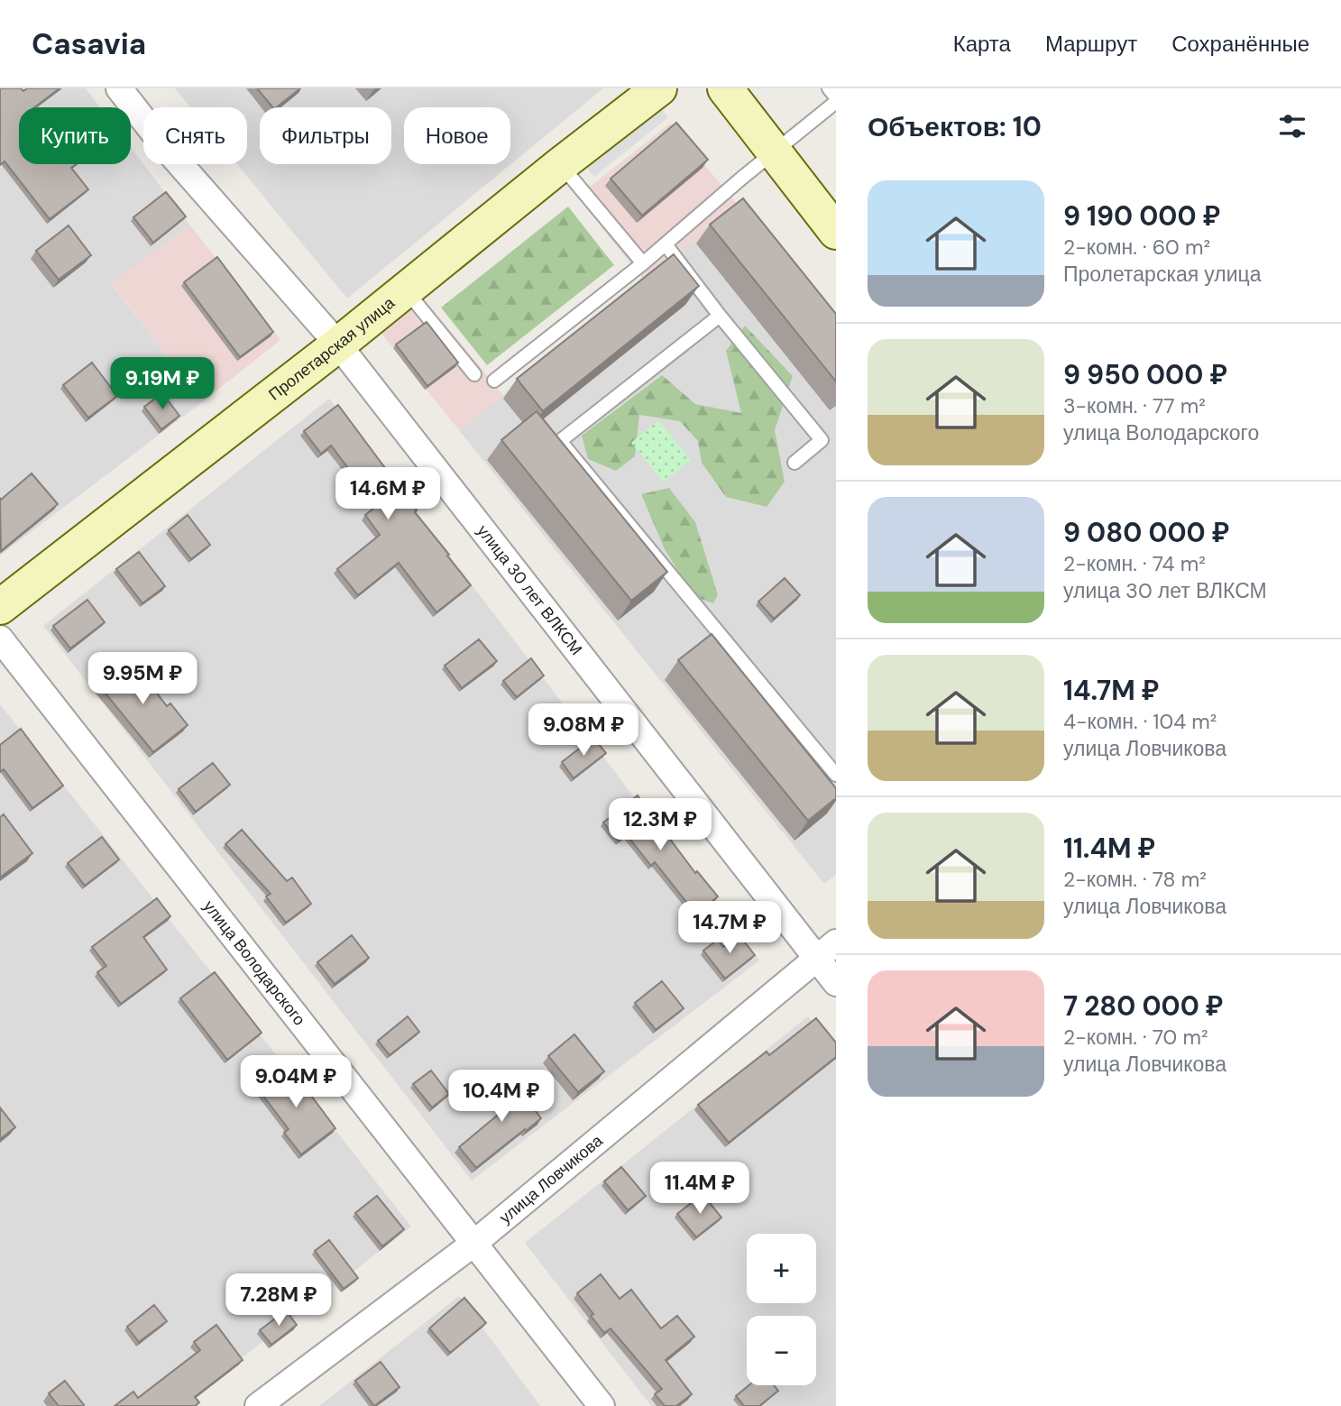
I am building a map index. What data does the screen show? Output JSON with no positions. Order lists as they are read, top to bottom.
{
  "streets": {
    "street": [
      "Пролетарская улица",
      "улица 30 лет ВЛКСМ",
      "улица Володарского",
      "улица Ловчикова"
    ]
  },
  "crossings": [
    ["Пролетарская улица", "улица 30 лет ВЛКСМ"],
    ["улица 30 лет ВЛКСМ", "улица Ловчикова"],
    ["улица Володарского", "улица Ловчикова"]
  ],
  "page": {
    "header": "Casavia",
    "nav": ["Карта", "Маршрут", "Сохранённые"],
    "heading": "Объектов: 10",
    "chip": [
      "Купить",
      "Снять",
      "Фильтры",
      "Новое"
    ],
    "list": [
      {
        "name": "9 190 000 ₽",
        "note": "2-комн. · 60 m² · Пролетарская улица"
      },
      {
        "name": "9 950 000 ₽",
        "note": "3-комн. · 77 m² · улица Володарского"
      },
      {
        "name": "9 080 000 ₽",
        "note": "2-комн. · 74 m² · улица 30 лет ВЛКСМ"
      },
      {
        "name": "14.7M ₽",
        "note": "4-комн. · 104 m² · улица Ловчикова"
      },
      {
        "name": "11.4M ₽",
        "note": "2-комн. · 78 m² · улица Ловчикова"
      },
      {
        "name": "7 280 000 ₽",
        "note": "2-комн. · 70 m² · улица Ловчикова"
      }
    ],
    "price": [
      "9.19M ₽",
      "14.6M ₽",
      "9.95M ₽",
      "9.08M ₽",
      "12.3M ₽",
      "14.7M ₽",
      "9.04M ₽",
      "10.4M ₽",
      "11.4M ₽",
      "7.28M ₽"
    ],
    "map_buttons": ["+", "−"]
  }
}
